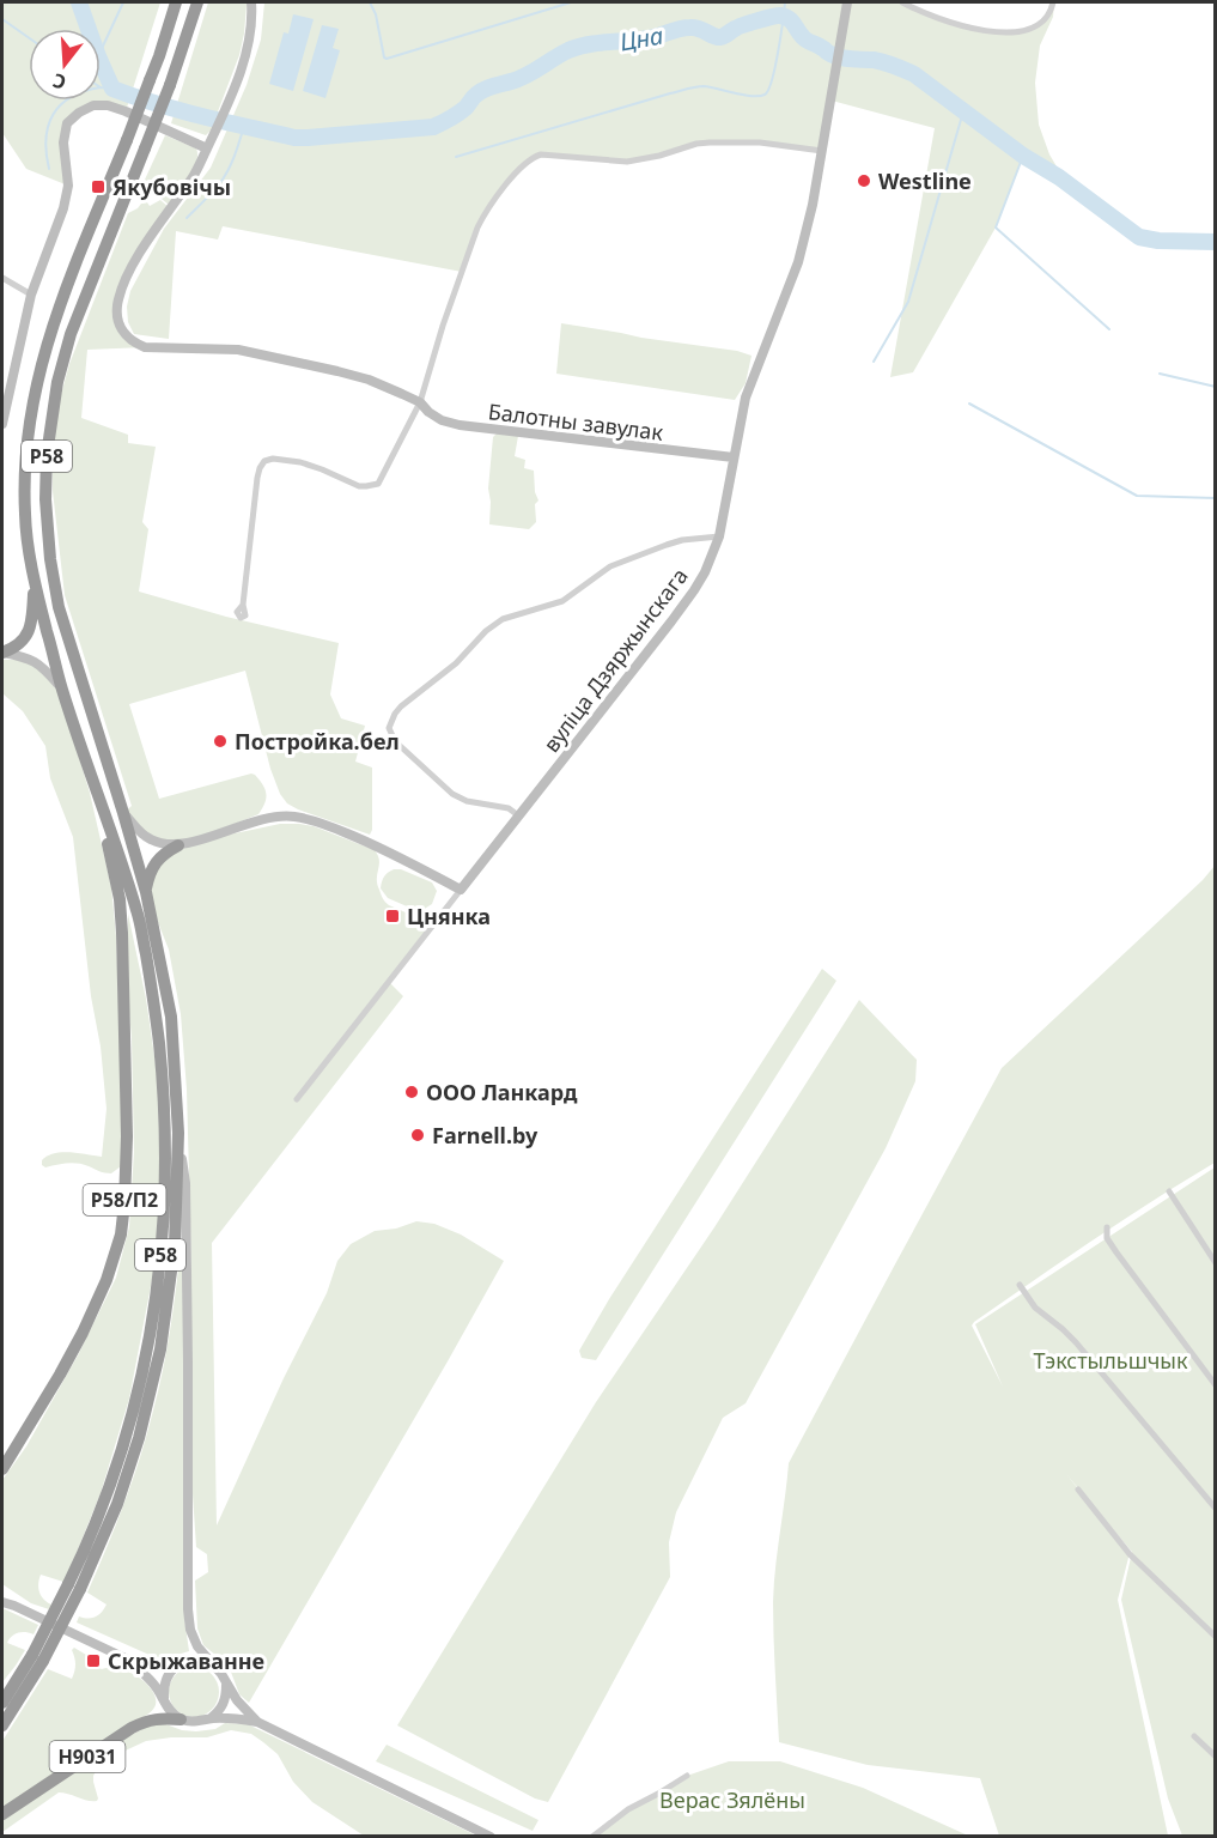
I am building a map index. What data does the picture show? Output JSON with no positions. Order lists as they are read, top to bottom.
{
  "streets": {
    "highway": ["Р58", "Р58/П2", "Н9031"],
    "main road": ["Балотны завулак", "вуліца Дзяржынскага"]
  },
  "crossings": [
    ["Балотны завулак", "вуліца Дзяржынскага"],
    ["Р58", "Р58/П2"],
    ["Р58", "Н9031"]
  ],
  "water": ["Цна"],
  "parks": ["Тэкстыльшчык", "Верас Зялёны"],
  "places": {
    "other": [
      "Westline",
      "Постройка.бел",
      "ООО Ланкард",
      "Farnell.by"
    ],
    "transit": ["Якубовічы", "Цнянка", "Скрыжаванне"]
  },
  "north": "bottom"
}
